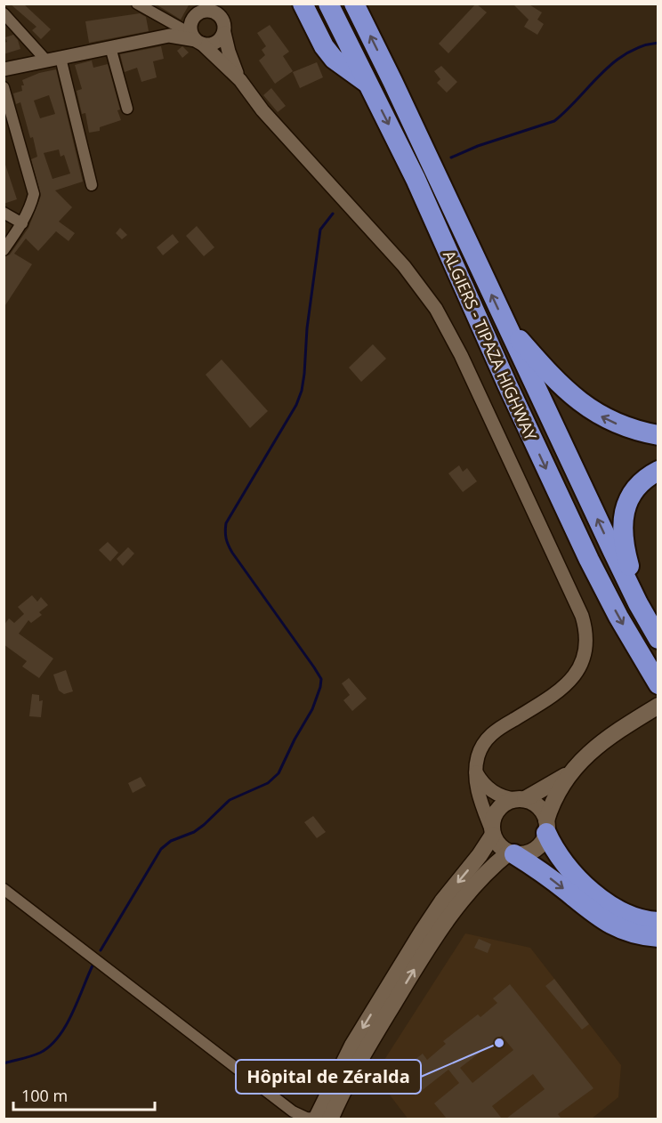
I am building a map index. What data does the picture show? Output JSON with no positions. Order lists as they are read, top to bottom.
{
  "streets": {
    "highway": ["ALGIERS - TIPAZA HIGHWAY"]
  },
  "places": ["Hôpital de Zéralda"],
  "scale_bar": "100 m"
}
